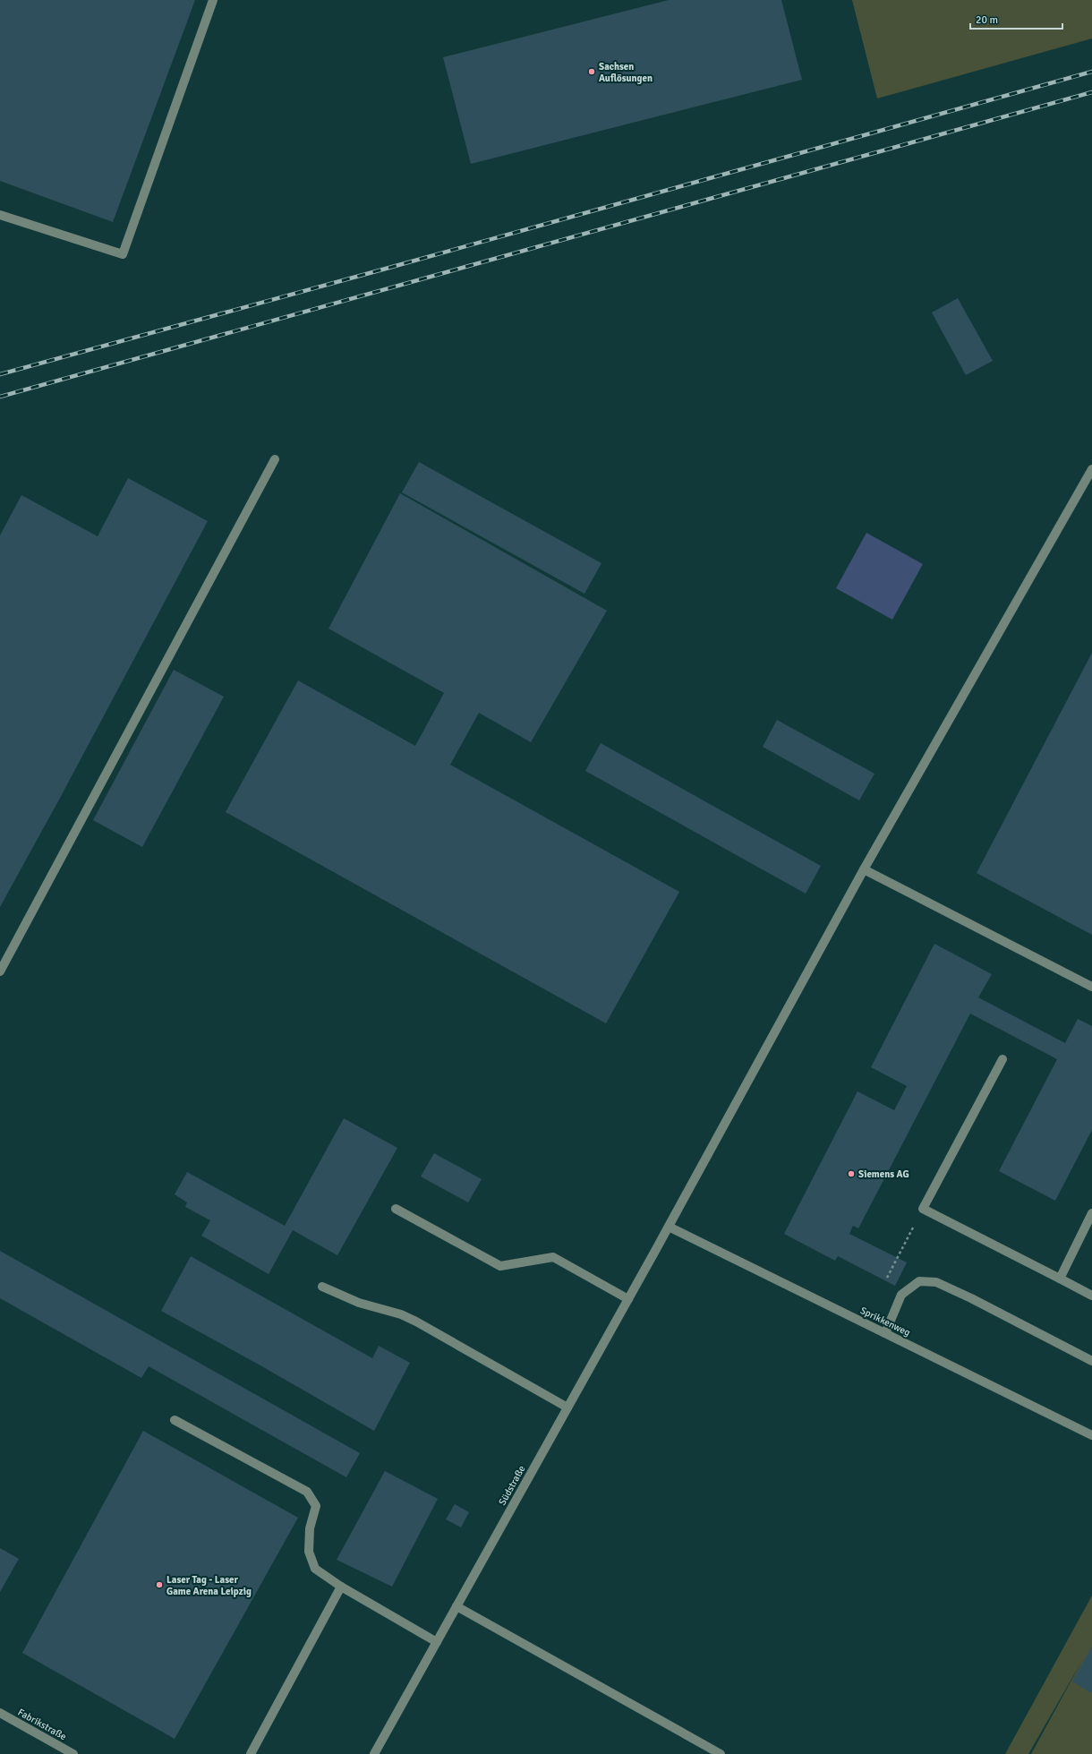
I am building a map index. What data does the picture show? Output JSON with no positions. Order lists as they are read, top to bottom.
{
  "streets": {
    "street": ["Sprikkenweg", "Südstraße", "Fabrikstraße"]
  },
  "crossings": [
    ["Sprikkenweg", "Südstraße"]
  ],
  "places": ["Sachsen Auflösungen", "Siemens AG", "Laser Tag - Laser Game Arena Leipzig"],
  "scale_bar": "20 m"
}
